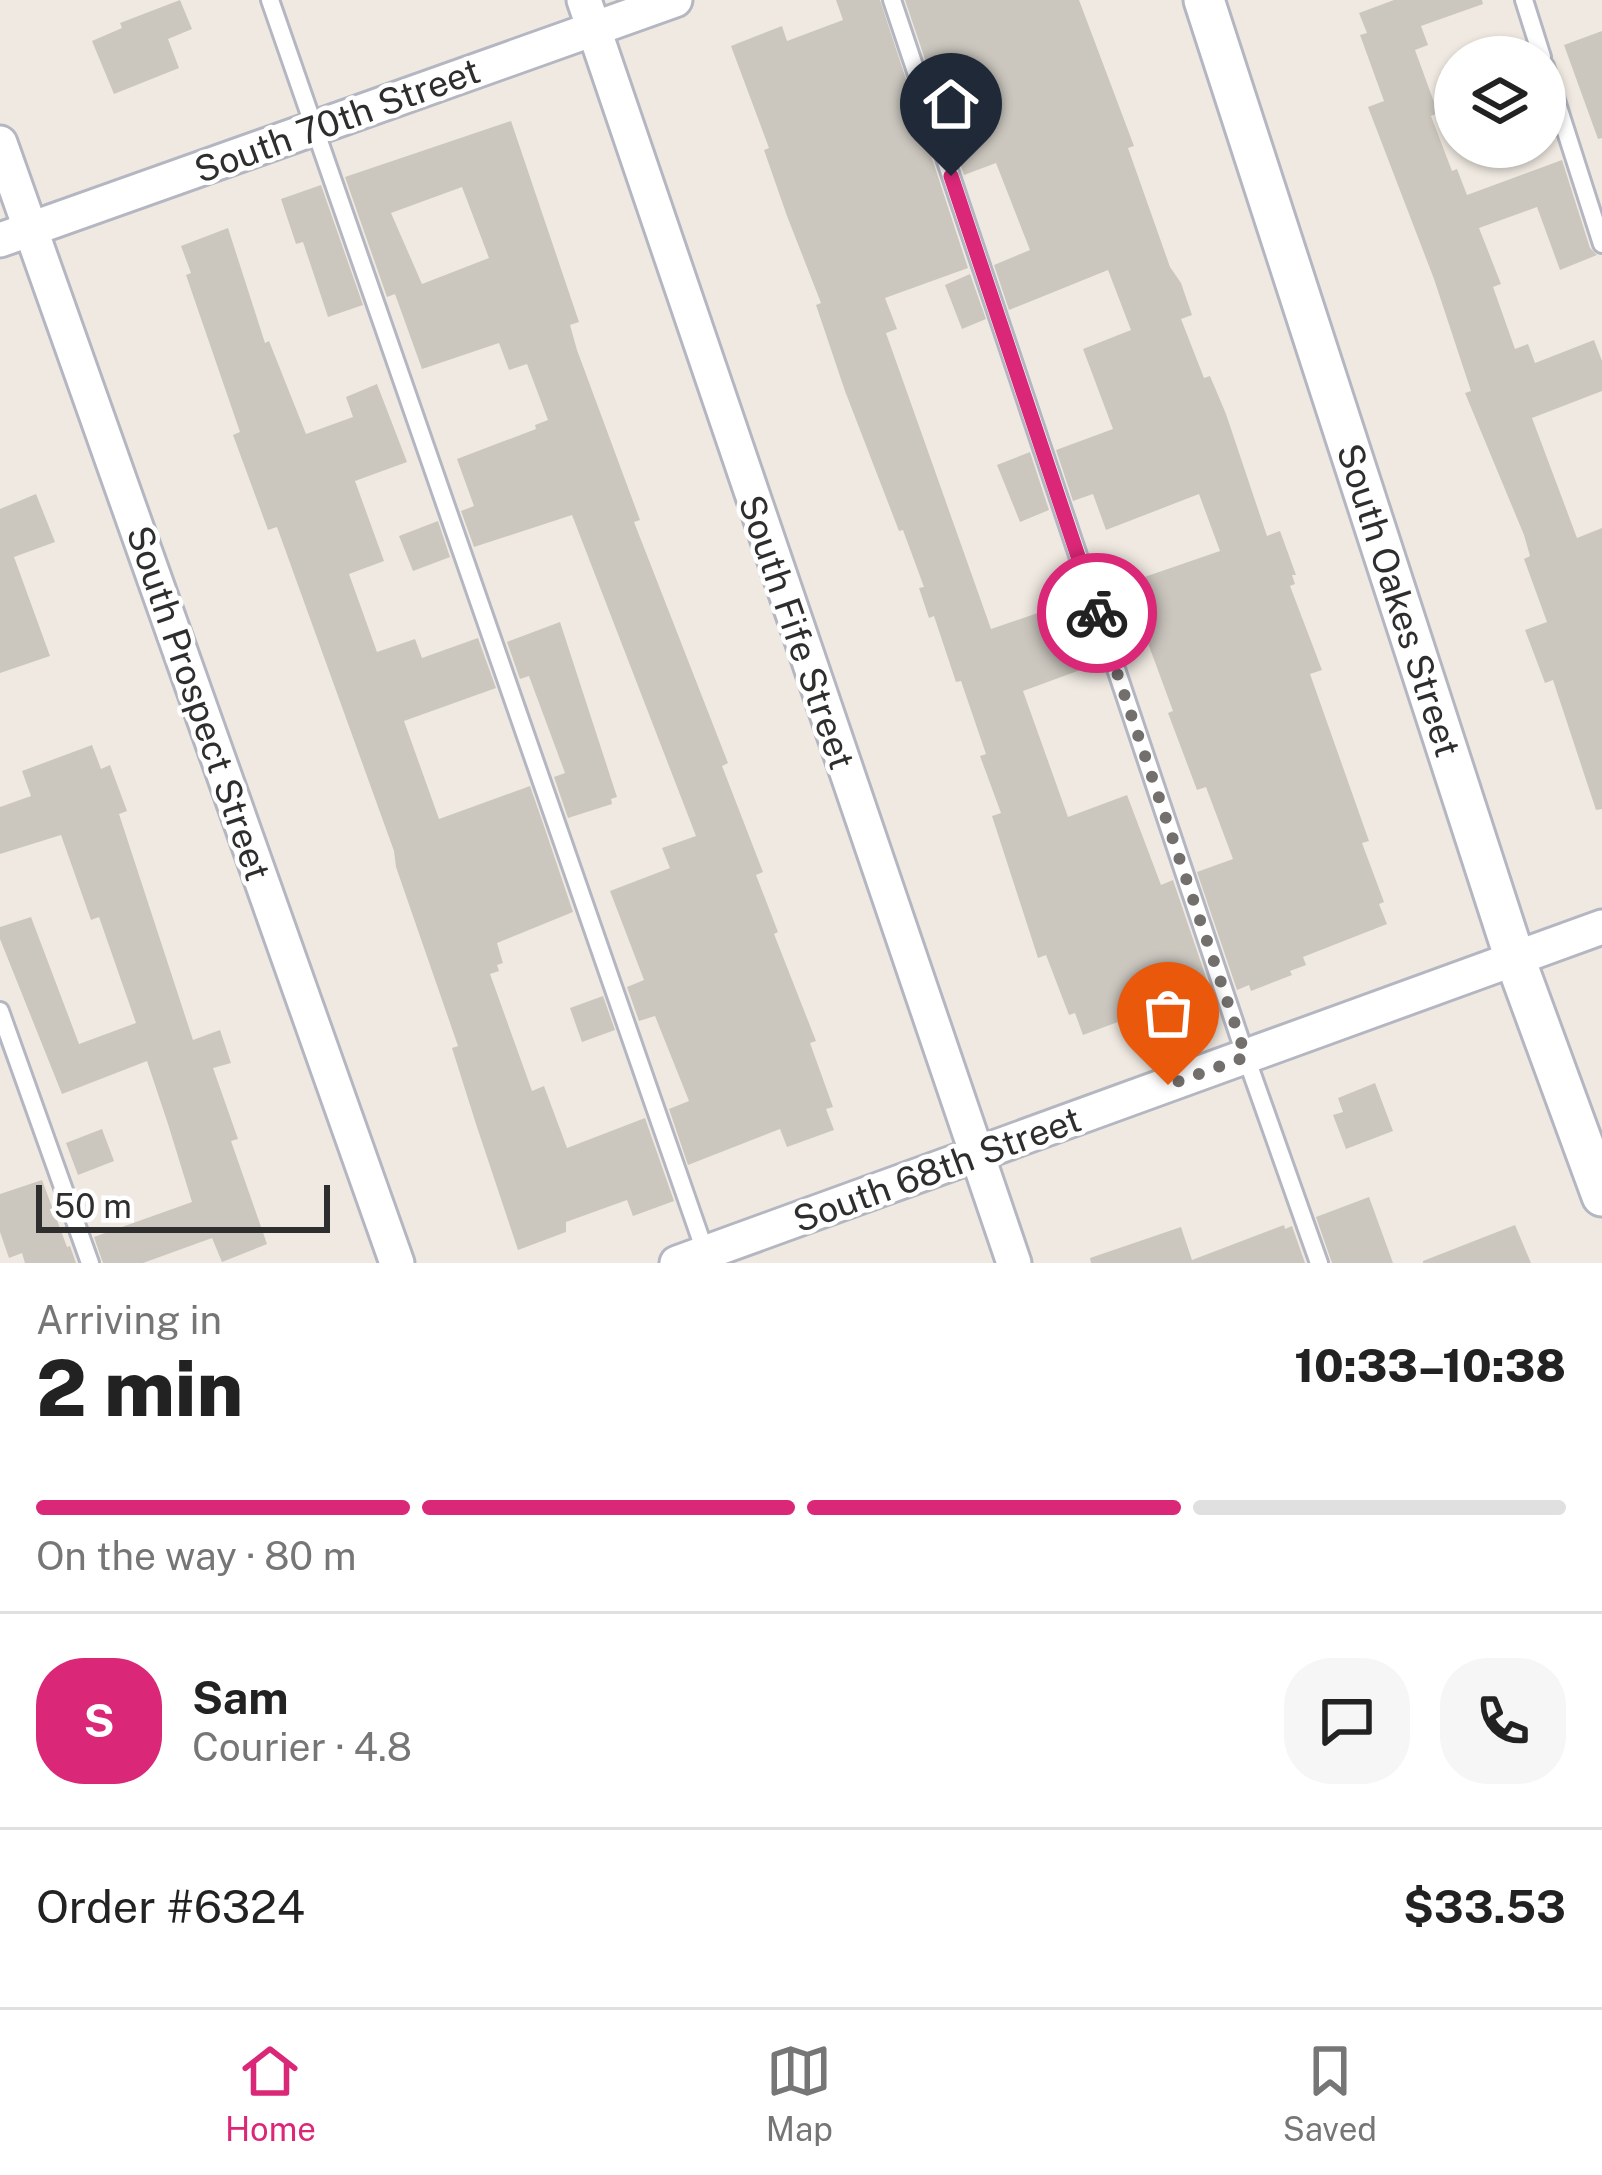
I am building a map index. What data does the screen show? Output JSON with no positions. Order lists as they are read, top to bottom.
{
  "streets": {
    "street": [
      "South 70th Street",
      "South Oakes Street",
      "South Fife Street",
      "South Prospect Street",
      "South 68th Street"
    ]
  },
  "crossings": [
    ["South 70th Street", "South Fife Street"],
    ["South 70th Street", "South Prospect Street"],
    ["South Oakes Street", "South 68th Street"],
    ["South Fife Street", "South 68th Street"]
  ],
  "scale_bar": "50 m",
  "page": {
    "scale": "50 m",
    "heading": ["2 min", "Arriving in", "10:33–10:38"],
    "panel": [
      "Sam",
      "Courier · 4.8",
      "Order #6324",
      "$33.53"
    ],
    "bar": "On the way · 80 m",
    "round": "S",
    "tabs": ["Home", "Map", "Saved"]
  }
}
